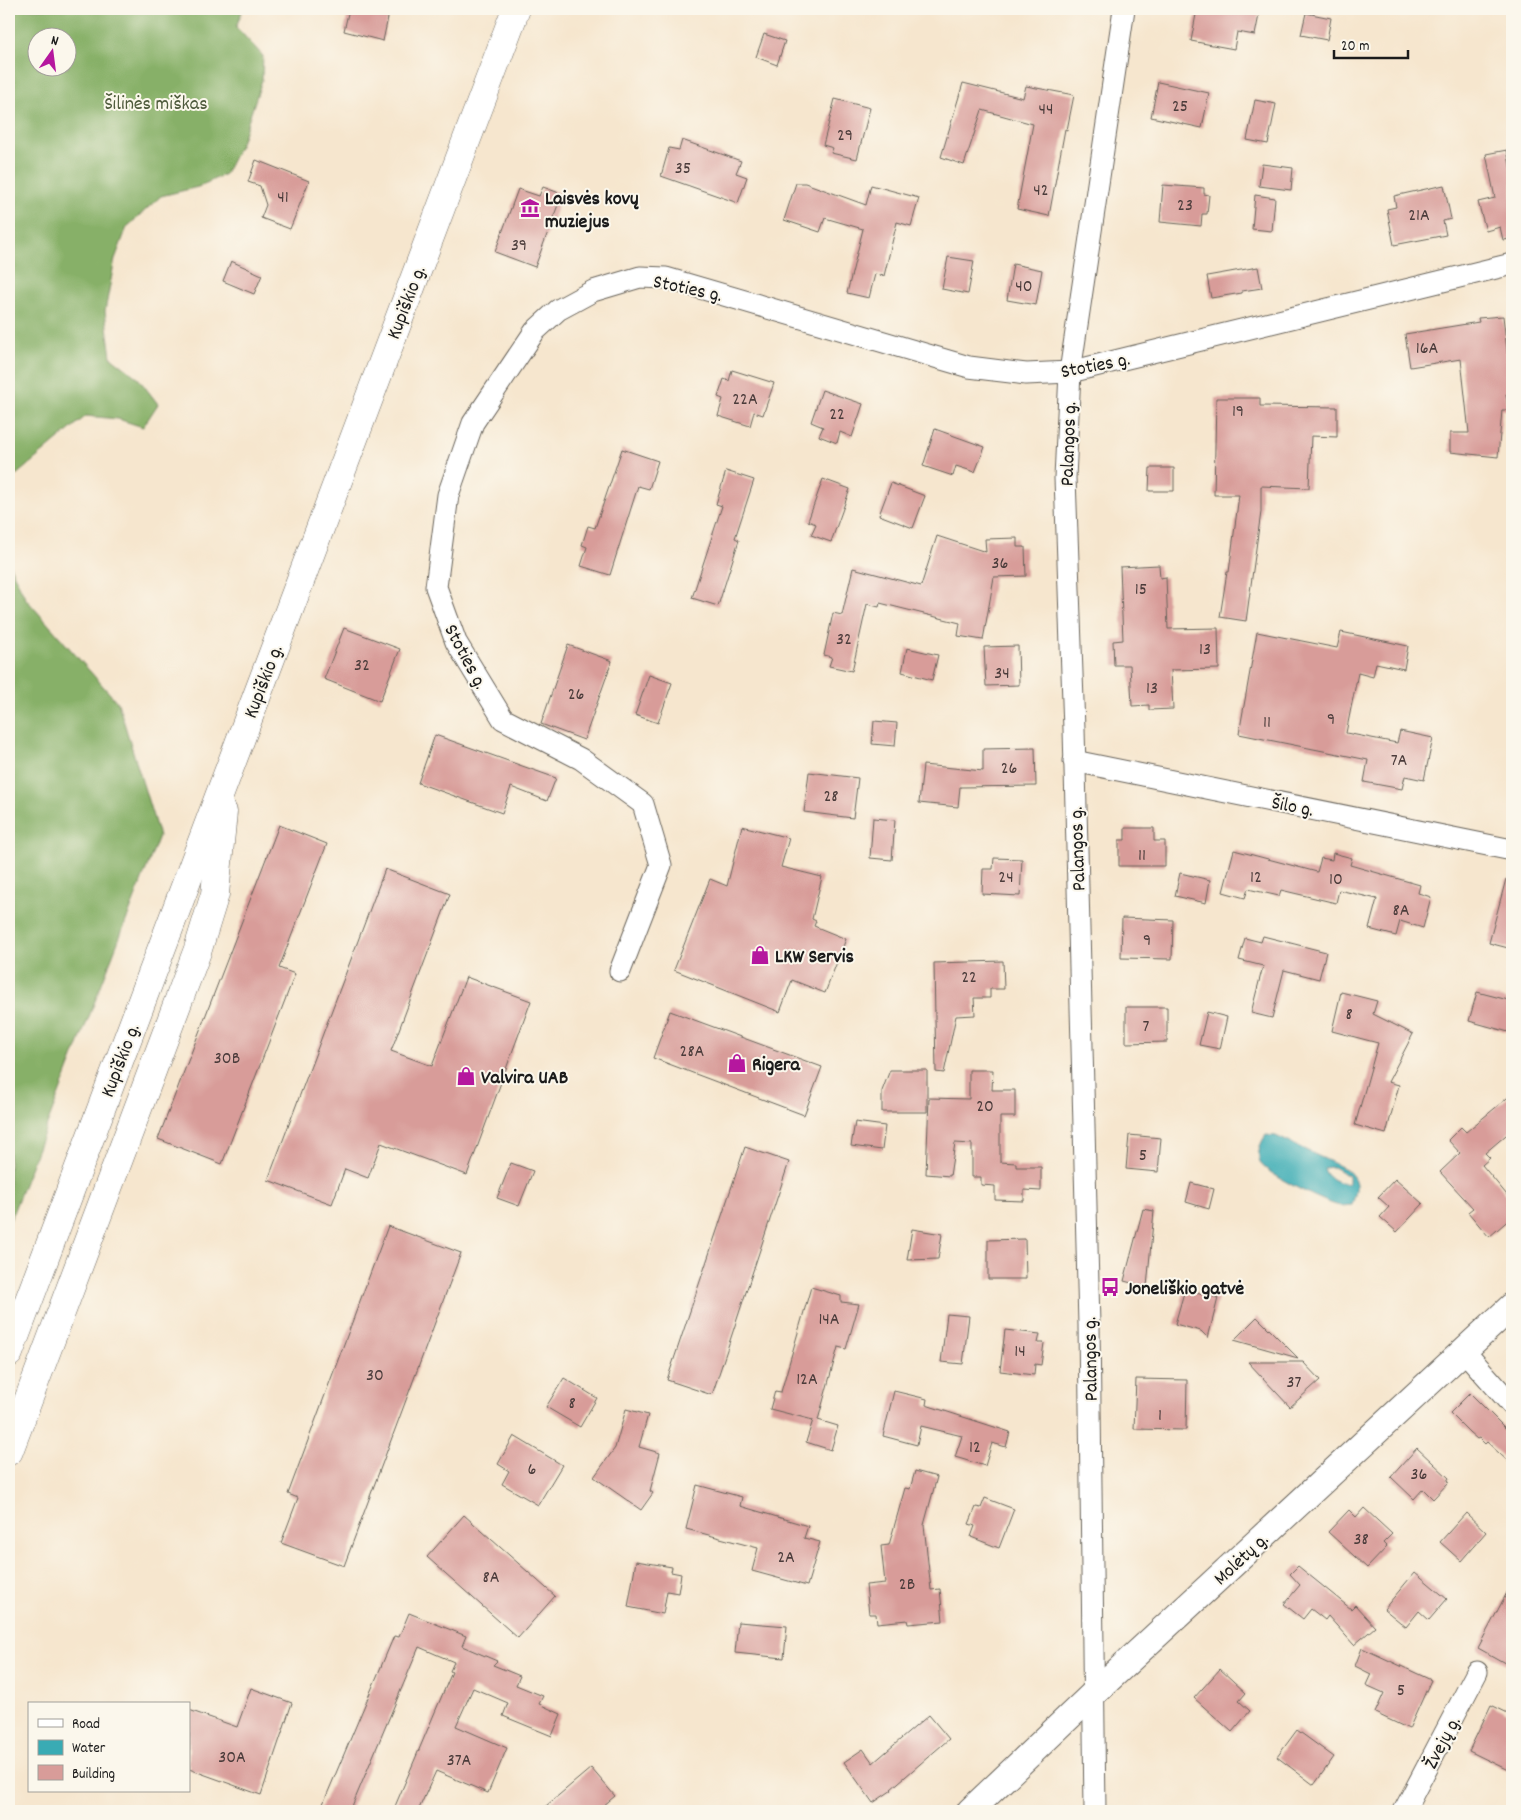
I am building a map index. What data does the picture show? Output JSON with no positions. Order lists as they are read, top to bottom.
{
  "streets": {
    "highway": ["Kupiškio g."],
    "street": [
      "Stoties g.",
      "Palangos g.",
      "Šilo g.",
      "Molėtų g.",
      "Žvejų g."
    ]
  },
  "crossings": [
    ["Stoties g.", "Palangos g."],
    ["Palangos g.", "Šilo g."],
    ["Palangos g.", "Molėtų g."]
  ],
  "parks": ["Šilinės miškas"],
  "places": {
    "museum": ["Laisvės kovų muziejus"],
    "shop": ["LKW Servis", "Rigera", "Valvira UAB"],
    "bus stop": ["Joneliškio gatvė"]
  },
  "house_numbers": [
    "25",
    "44",
    "29",
    "35",
    "42",
    "41",
    "23",
    "21A",
    "39",
    "40",
    "16A",
    "22A",
    "19",
    "22",
    "36",
    "15",
    "32",
    "13",
    "32",
    "34",
    "13",
    "26",
    "9",
    "11",
    "7A",
    "26",
    "28",
    "11",
    "24",
    "12",
    "10",
    "8A",
    "9",
    "22",
    "8",
    "7",
    "28A",
    "30B",
    "20",
    "5",
    "14A",
    "14",
    "30",
    "12A",
    "37",
    "8",
    "1",
    "12",
    "6",
    "36",
    "38",
    "2A",
    "8A",
    "2B",
    "5",
    "30A",
    "37A"
  ],
  "legend": ["Road", "Water", "Building"],
  "scale_bar": "20 m",
  "north": "top"
}
